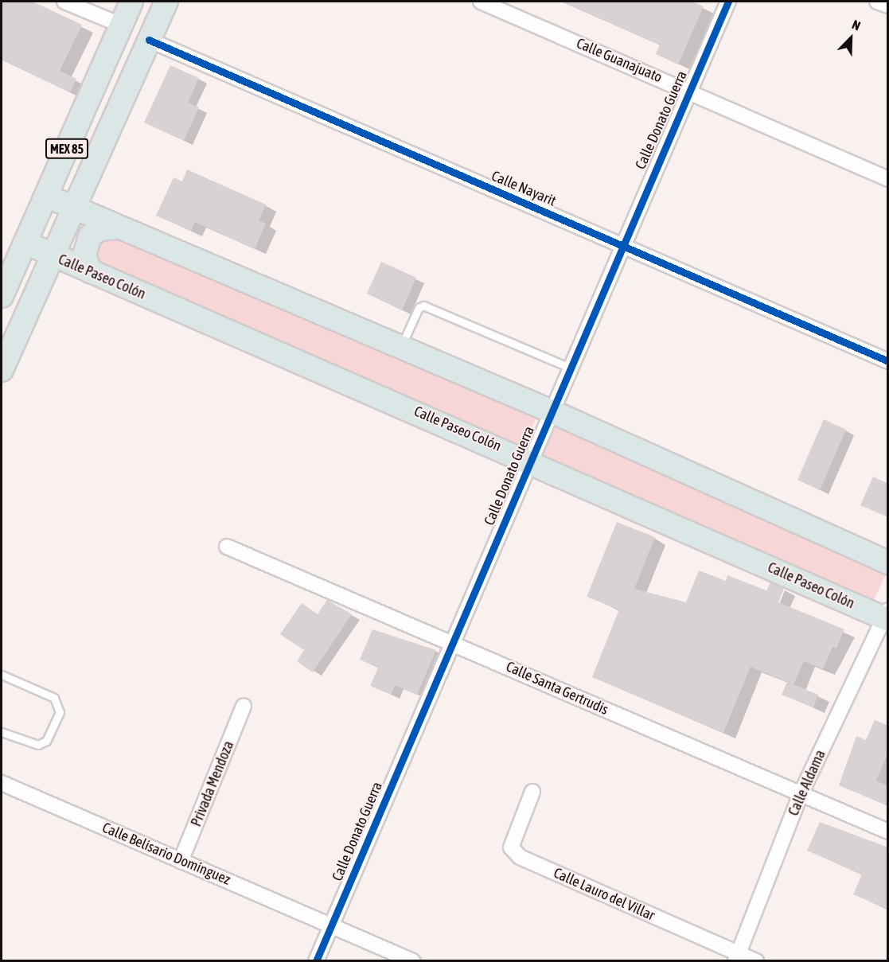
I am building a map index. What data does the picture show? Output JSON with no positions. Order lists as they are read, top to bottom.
{
  "streets": {
    "main road": ["MEX 85", "Calle Paseo Colón"],
    "street": [
      "Calle Guanajuato",
      "Calle Donato Guerra",
      "Calle Nayarit",
      "Calle Santa Gertrudis",
      "Calle Aldama",
      "Privada Mendoza",
      "Calle Belisario Domínguez",
      "Calle Lauro del Villar"
    ]
  },
  "crossings": [
    ["Calle Guanajuato", "Calle Donato Guerra"],
    ["Calle Donato Guerra", "Calle Nayarit"],
    ["Calle Donato Guerra", "Calle Paseo Colón"],
    ["Calle Donato Guerra", "Calle Santa Gertrudis"],
    ["Calle Donato Guerra", "Calle Belisario Domínguez"],
    ["MEX 85", "Calle Nayarit"],
    ["MEX 85", "Calle Paseo Colón"],
    ["Calle Paseo Colón", "Calle Aldama"],
    ["Calle Santa Gertrudis", "Calle Aldama"],
    ["Calle Aldama", "Calle Lauro del Villar"],
    ["Privada Mendoza", "Calle Belisario Domínguez"]
  ],
  "north": "top right"
}
